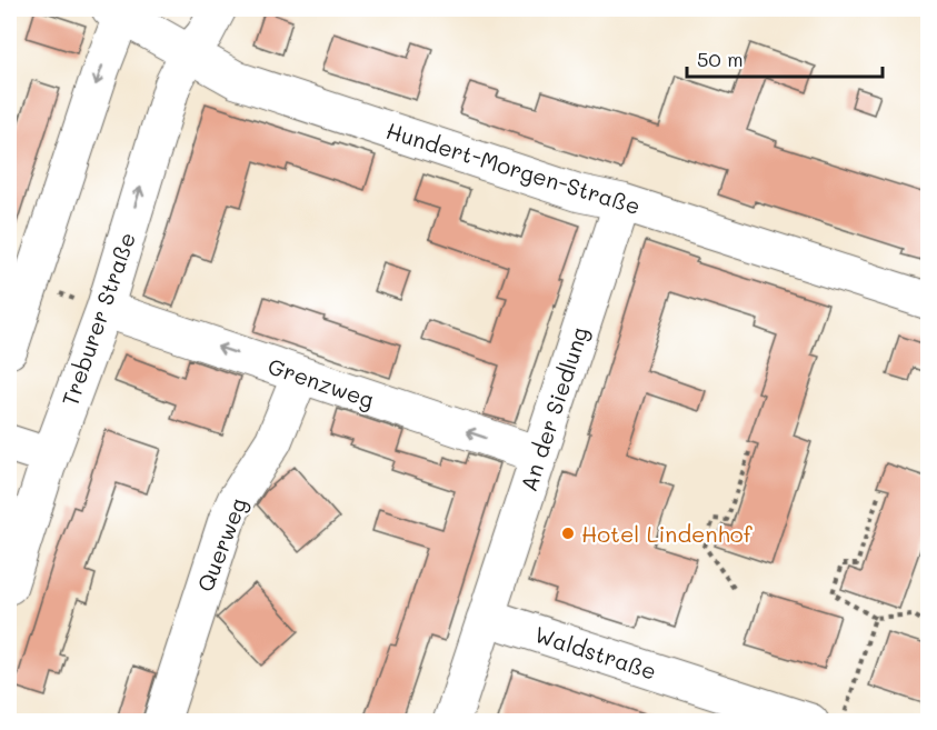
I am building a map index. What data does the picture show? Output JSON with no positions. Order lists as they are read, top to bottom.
{
  "streets": {
    "street": [
      "Hundert-Morgen-Straße",
      "Treburer Straße",
      "Grenzweg",
      "An der Siedlung",
      "Querweg",
      "Waldstraße"
    ]
  },
  "crossings": [
    ["Hundert-Morgen-Straße", "Treburer Straße"],
    ["Hundert-Morgen-Straße", "An der Siedlung"],
    ["Treburer Straße", "Grenzweg"],
    ["Grenzweg", "An der Siedlung"],
    ["Grenzweg", "Querweg"],
    ["An der Siedlung", "Waldstraße"]
  ],
  "one_way": ["Grenzweg"],
  "places": ["Hotel Lindenhof"],
  "scale_bar": "50 m"
}
